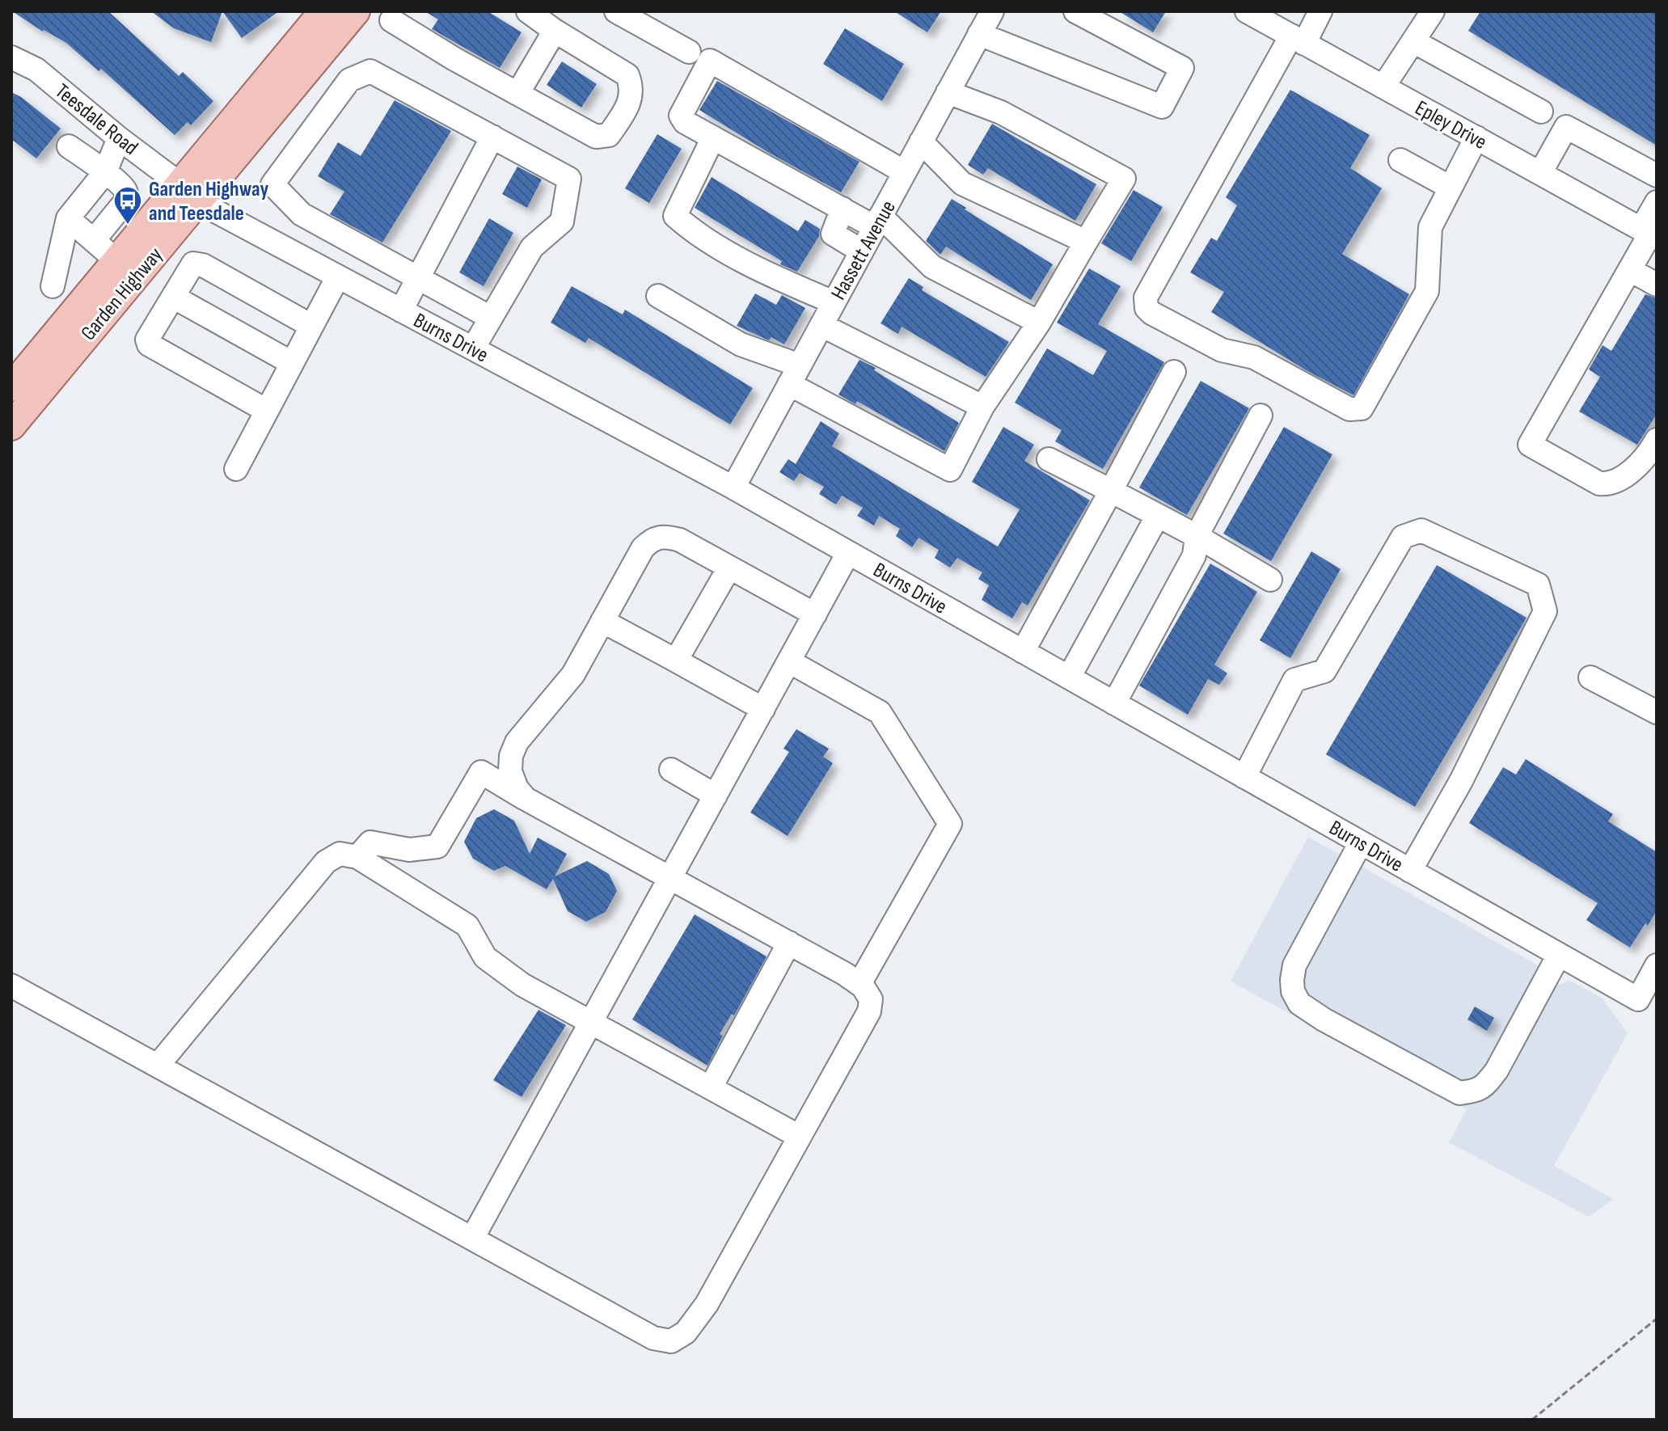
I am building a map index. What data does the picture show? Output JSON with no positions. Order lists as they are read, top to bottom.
{
  "streets": {
    "main road": ["Garden Highway"],
    "street": [
      "Teesdale Road",
      "Epley Drive",
      "Hassett Avenue",
      "Burns Drive"
    ]
  },
  "crossings": [
    ["Teesdale Road", "Garden Highway"],
    ["Teesdale Road", "Burns Drive"],
    ["Hassett Avenue", "Burns Drive"],
    ["Garden Highway", "Burns Drive"]
  ],
  "places": {
    "bus stop": ["Garden Highway and Teesdale"]
  }
}
